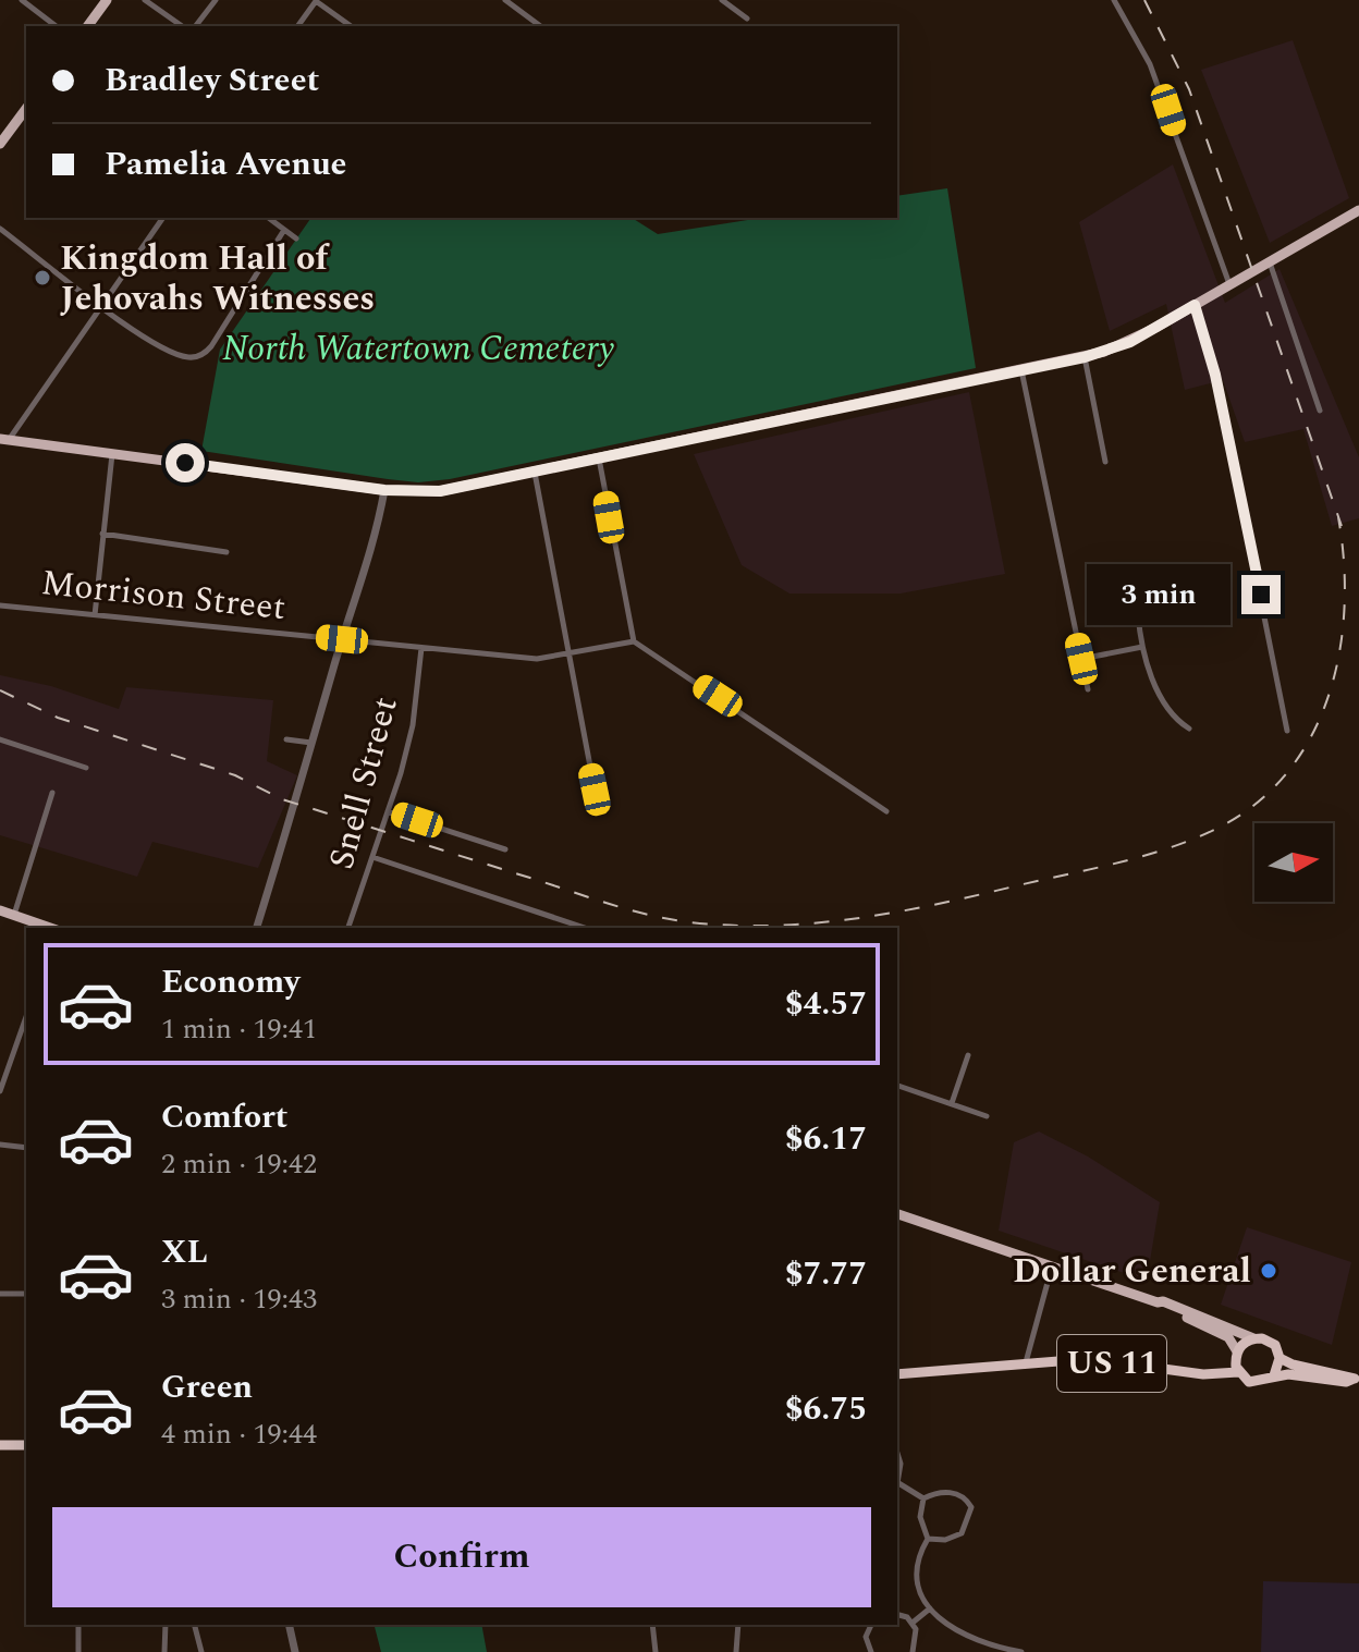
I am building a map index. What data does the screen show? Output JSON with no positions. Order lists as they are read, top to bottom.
{
  "streets": {
    "highway": ["US 11"],
    "street": ["Morrison Street", "Snell Street"]
  },
  "crossings": [
    ["Morrison Street", "Snell Street"]
  ],
  "parks": ["North Watertown Cemetery"],
  "places": ["Kingdom Hall of Jehovahs Witnesses", "Dollar General"],
  "north": "right",
  "page": {
    "banner": ["Bradley Street", "Pamelia Avenue"],
    "bubble": "3 min",
    "list": [
      {
        "name": "Economy",
        "note": "1 min · 19:41",
        "value": "$4.57"
      },
      {
        "name": "Comfort",
        "note": "2 min · 19:42",
        "value": "$6.17"
      },
      {
        "name": "XL",
        "note": "3 min · 19:43",
        "value": "$7.77"
      },
      {
        "name": "Green",
        "note": "4 min · 19:44",
        "value": "$6.75"
      }
    ],
    "buttons": "Confirm"
  }
}
